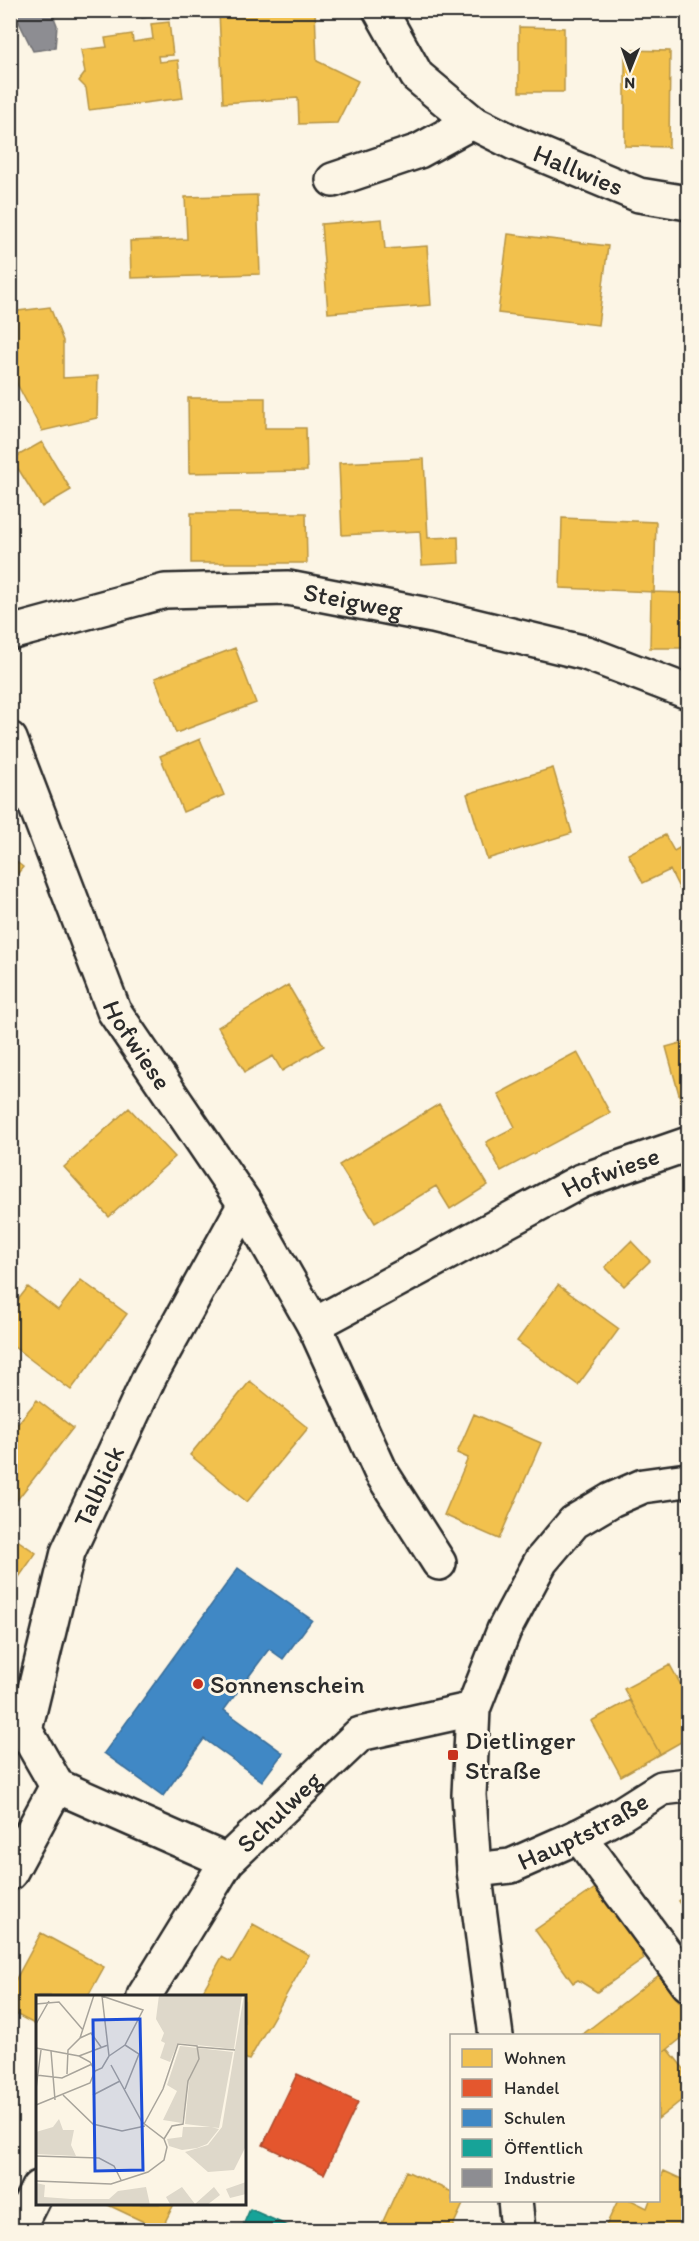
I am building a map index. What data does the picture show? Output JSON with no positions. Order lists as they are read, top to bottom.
{
  "streets": {
    "street": [
      "Hallwies",
      "Steigweg",
      "Hofwiese",
      "Talblick",
      "Schulweg",
      "Hauptstraße"
    ]
  },
  "crossings": [
    ["Hofwiese", "Talblick"]
  ],
  "places": {
    "other": ["Sonnenschein"],
    "transit": ["Dietlinger Straße"]
  },
  "legend": [
    "Wohnen",
    "Handel",
    "Schulen",
    "Öffentlich",
    "Industrie"
  ],
  "north": "bottom"
}
